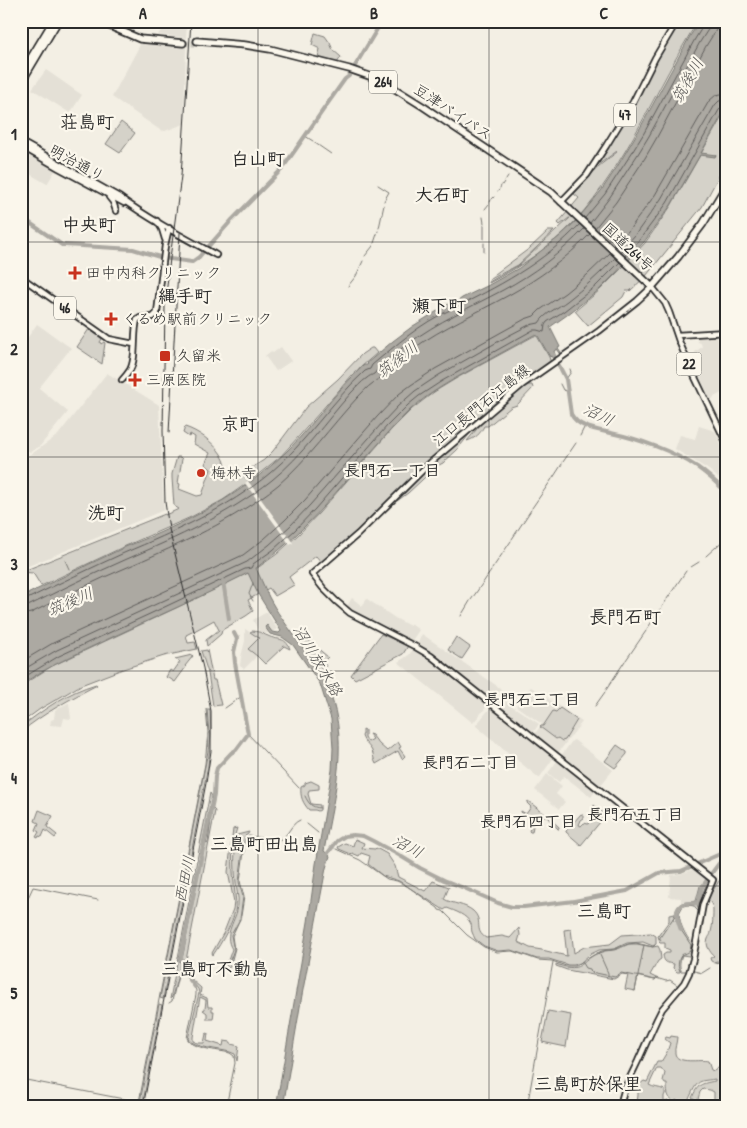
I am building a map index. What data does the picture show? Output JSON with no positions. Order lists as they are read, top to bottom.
{
  "streets": {
    "highway": ["264", "豆津バイパス", "国道264号"],
    "main road": [
      "47",
      "明治通り",
      "46",
      "22",
      "江口長門石江島線"
    ]
  },
  "crossings": [
    ["豆津バイパス", "47"],
    ["豆津バイパス", "国道264号"],
    ["47", "国道264号"],
    ["国道264号", "22"],
    ["国道264号", "江口長門石江島線"],
    ["22", "江口長門石江島線"]
  ],
  "districts": [
    "荘島町",
    "白山町",
    "大石町",
    "中央町",
    "縄手町",
    "瀬下町",
    "京町",
    "長門石一丁目",
    "洗町",
    "長門石町",
    "長門石三丁目",
    "長門石二丁目",
    "長門石五丁目",
    "長門石四丁目",
    "三島町田出島",
    "三島町",
    "三島町不動島",
    "三島町於保里"
  ],
  "water": [
    "筑後川",
    "沼川",
    "沼川放水路",
    "西田川"
  ],
  "places": {
    "health": ["田中内科クリニック", "くるめ駅前クリニック", "三原医院"],
    "transit": ["久留米"],
    "other": ["梅林寺"]
  },
  "grid": {
    "columns": ["A", "B", "C"],
    "rows": [
      "1",
      "2",
      "3",
      "4",
      "5"
    ]
  }
}
